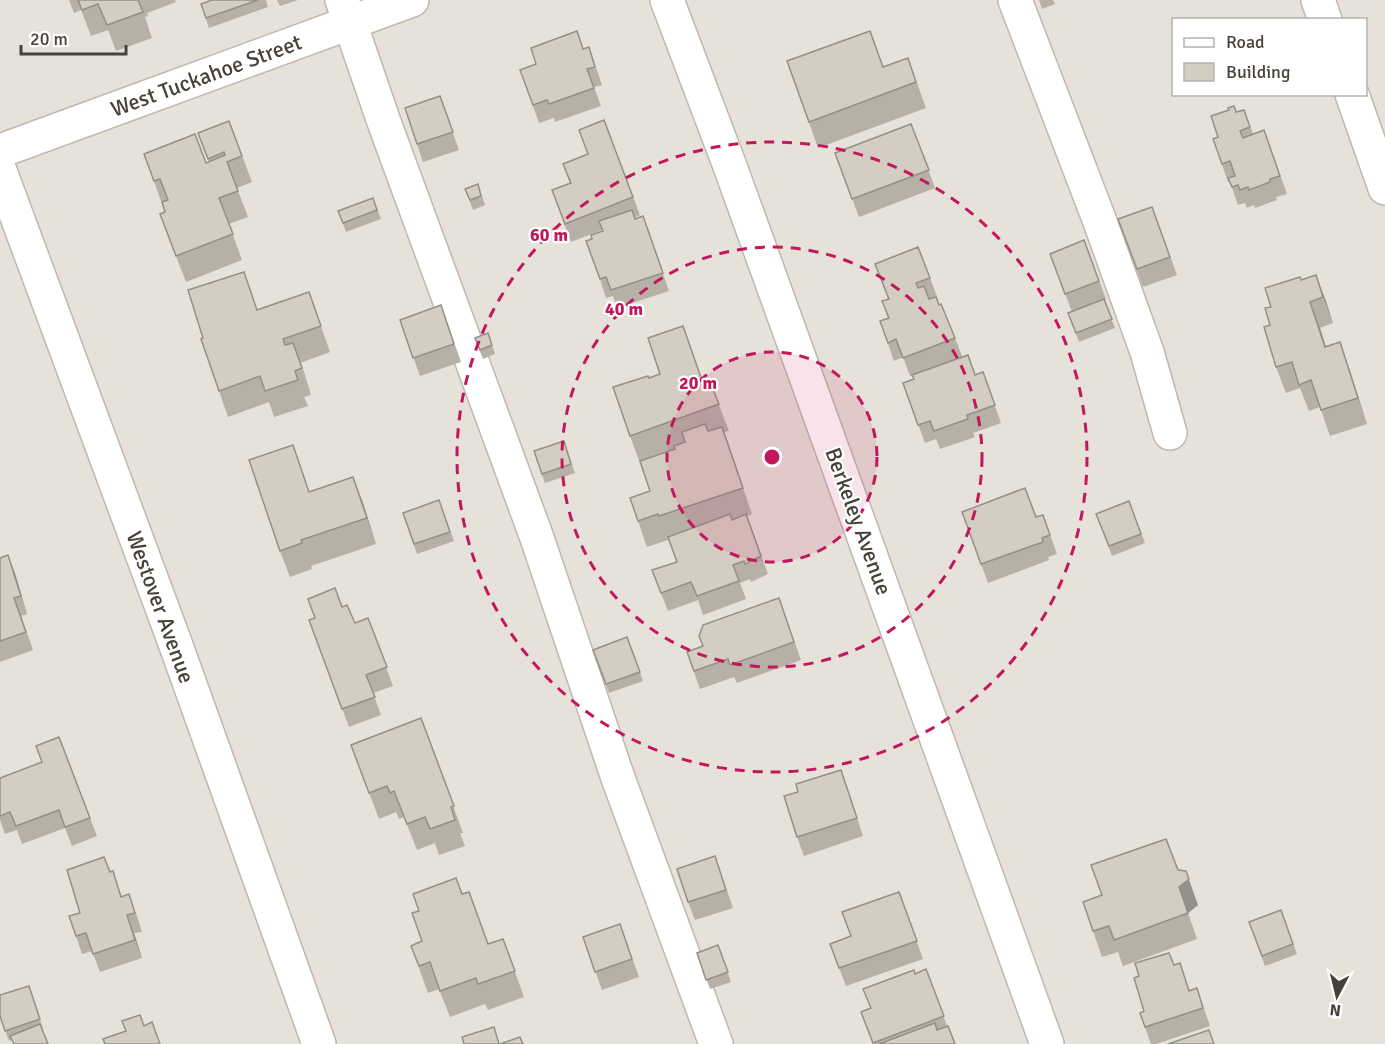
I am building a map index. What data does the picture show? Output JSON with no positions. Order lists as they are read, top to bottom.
{
  "streets": {
    "street": ["West Tuckahoe Street", "Berkeley Avenue", "Westover Avenue"]
  },
  "legend": ["Road", "Building"],
  "scale_bar": "20 m",
  "north": "bottom",
  "rings": ["60 m", "40 m", "20 m"]
}
